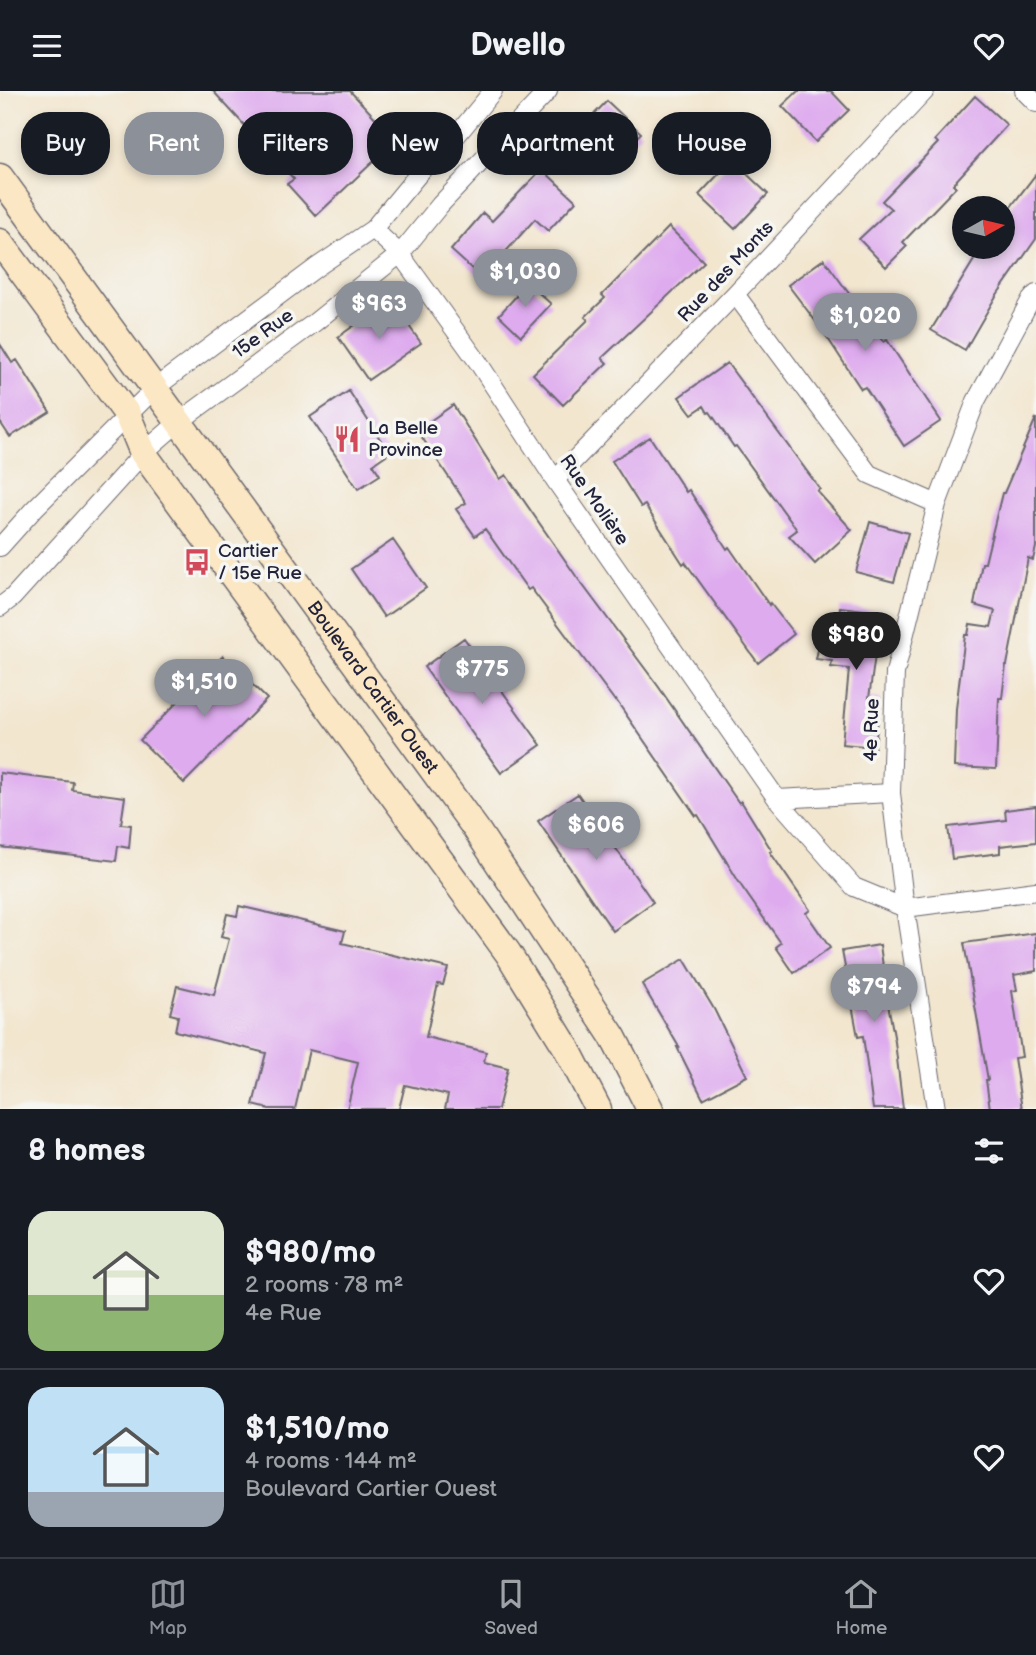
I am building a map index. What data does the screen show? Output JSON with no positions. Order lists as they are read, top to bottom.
{
  "streets": {
    "street": [
      "Rue des Monts",
      "15e Rue",
      "Rue Molière",
      "Boulevard Cartier Ouest",
      "4e Rue"
    ]
  },
  "crossings": [
    ["Rue des Monts", "Rue Molière"],
    ["15e Rue", "Rue Molière"],
    ["15e Rue", "Boulevard Cartier Ouest"],
    ["Rue Molière", "4e Rue"]
  ],
  "places": {
    "restaurant": ["La Belle Province"],
    "bus stop": ["Cartier / 15e Rue"]
  },
  "north": "right",
  "page": {
    "header": "Dwello",
    "chip": [
      "Buy",
      "Rent",
      "Filters",
      "New",
      "Apartment",
      "House"
    ],
    "price": [
      "$1,030",
      "$963",
      "$1,020",
      "$980",
      "$775",
      "$1,510",
      "$606",
      "$794"
    ],
    "heading": "8 homes",
    "list": [
      {
        "name": "$980/mo",
        "note": "2 rooms · 78 m² · 4e Rue"
      },
      {
        "name": "$1,510/mo",
        "note": "4 rooms · 144 m² · Boulevard Cartier Ouest"
      }
    ],
    "tabs": ["Map", "Saved", "Home"]
  }
}
